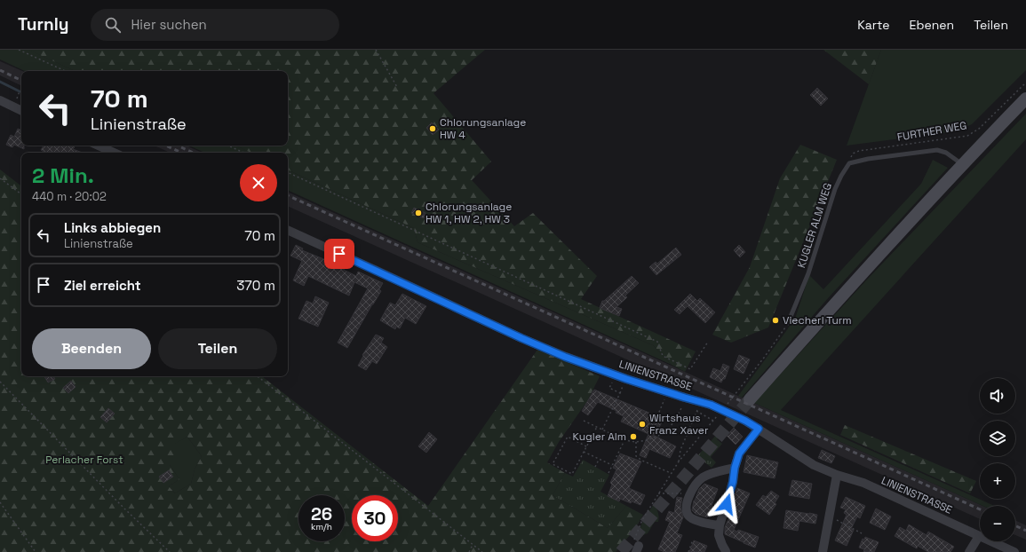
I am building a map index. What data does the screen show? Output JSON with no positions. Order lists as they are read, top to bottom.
{
  "streets": {
    "street": ["LINIENSTRASSE"],
    "lane": ["KUGLER ALM WEG"],
    "path": ["FURTHER WEG"]
  },
  "crossings": [
    ["FURTHER WEG", "KUGLER ALM WEG"]
  ],
  "parks": ["Perlacher Forst"],
  "places": [
    "Chlorungsanlage HW 4",
    "Chlorungsanlage HW 1, HW 2, HW 3",
    "Viecherl Turm",
    "Wirtshaus Franz Xaver",
    "Kugler Alm"
  ],
  "page": {
    "header": "Turnly",
    "search": "Hier suchen",
    "nav": ["Karte", "Ebenen", "Teilen"],
    "turn": ["70 m", "Linienstraße"],
    "heading": ["2 Min.", "440 m · 20:02"],
    "list": [
      {
        "name": "Links abbiegen",
        "note": "Linienstraße",
        "value": "70 m"
      },
      {
        "name": "Ziel erreicht",
        "value": "370 m"
      }
    ],
    "buttons": ["Beenden", "Teilen"],
    "map_buttons": ["+", "−"],
    "speed": "26 km/h",
    "limit": "30"
  }
}
